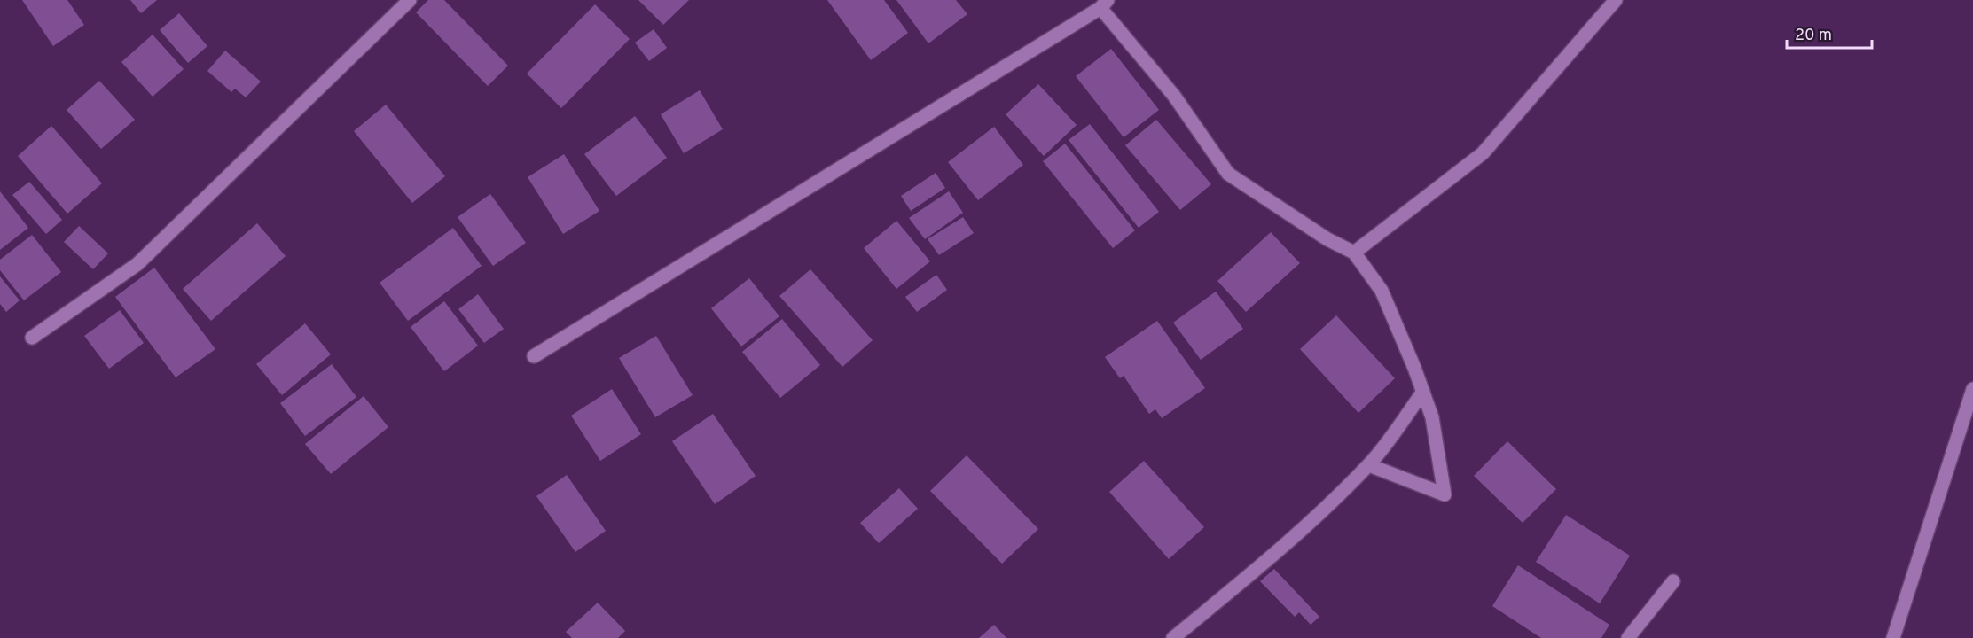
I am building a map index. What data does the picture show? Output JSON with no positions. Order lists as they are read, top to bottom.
{
  "scale_bar": "20 m"
}
